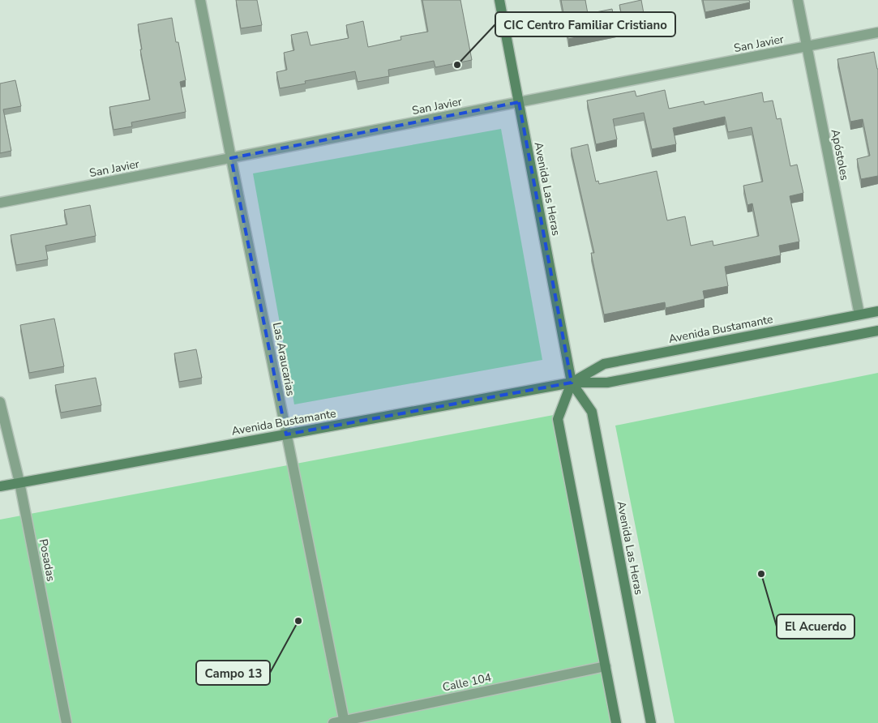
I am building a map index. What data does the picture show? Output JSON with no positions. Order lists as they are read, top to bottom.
{
  "streets": {
    "main road": ["Avenida Las Heras", "Avenida Bustamante"],
    "street": [
      "San Javier",
      "Apóstoles",
      "Las Araucarias",
      "Posadas",
      "Calle 104"
    ]
  },
  "crossings": [
    ["San Javier", "Apóstoles"],
    ["San Javier", "Avenida Las Heras"],
    ["San Javier", "Las Araucarias"],
    ["Apóstoles", "Avenida Bustamante"],
    ["Avenida Las Heras", "Avenida Bustamante"],
    ["Avenida Bustamante", "Las Araucarias"],
    ["Avenida Bustamante", "Posadas"],
    ["Las Araucarias", "Calle 104"]
  ],
  "places": ["CIC Centro Familiar Cristiano", "El Acuerdo", "Campo 13"]
}
